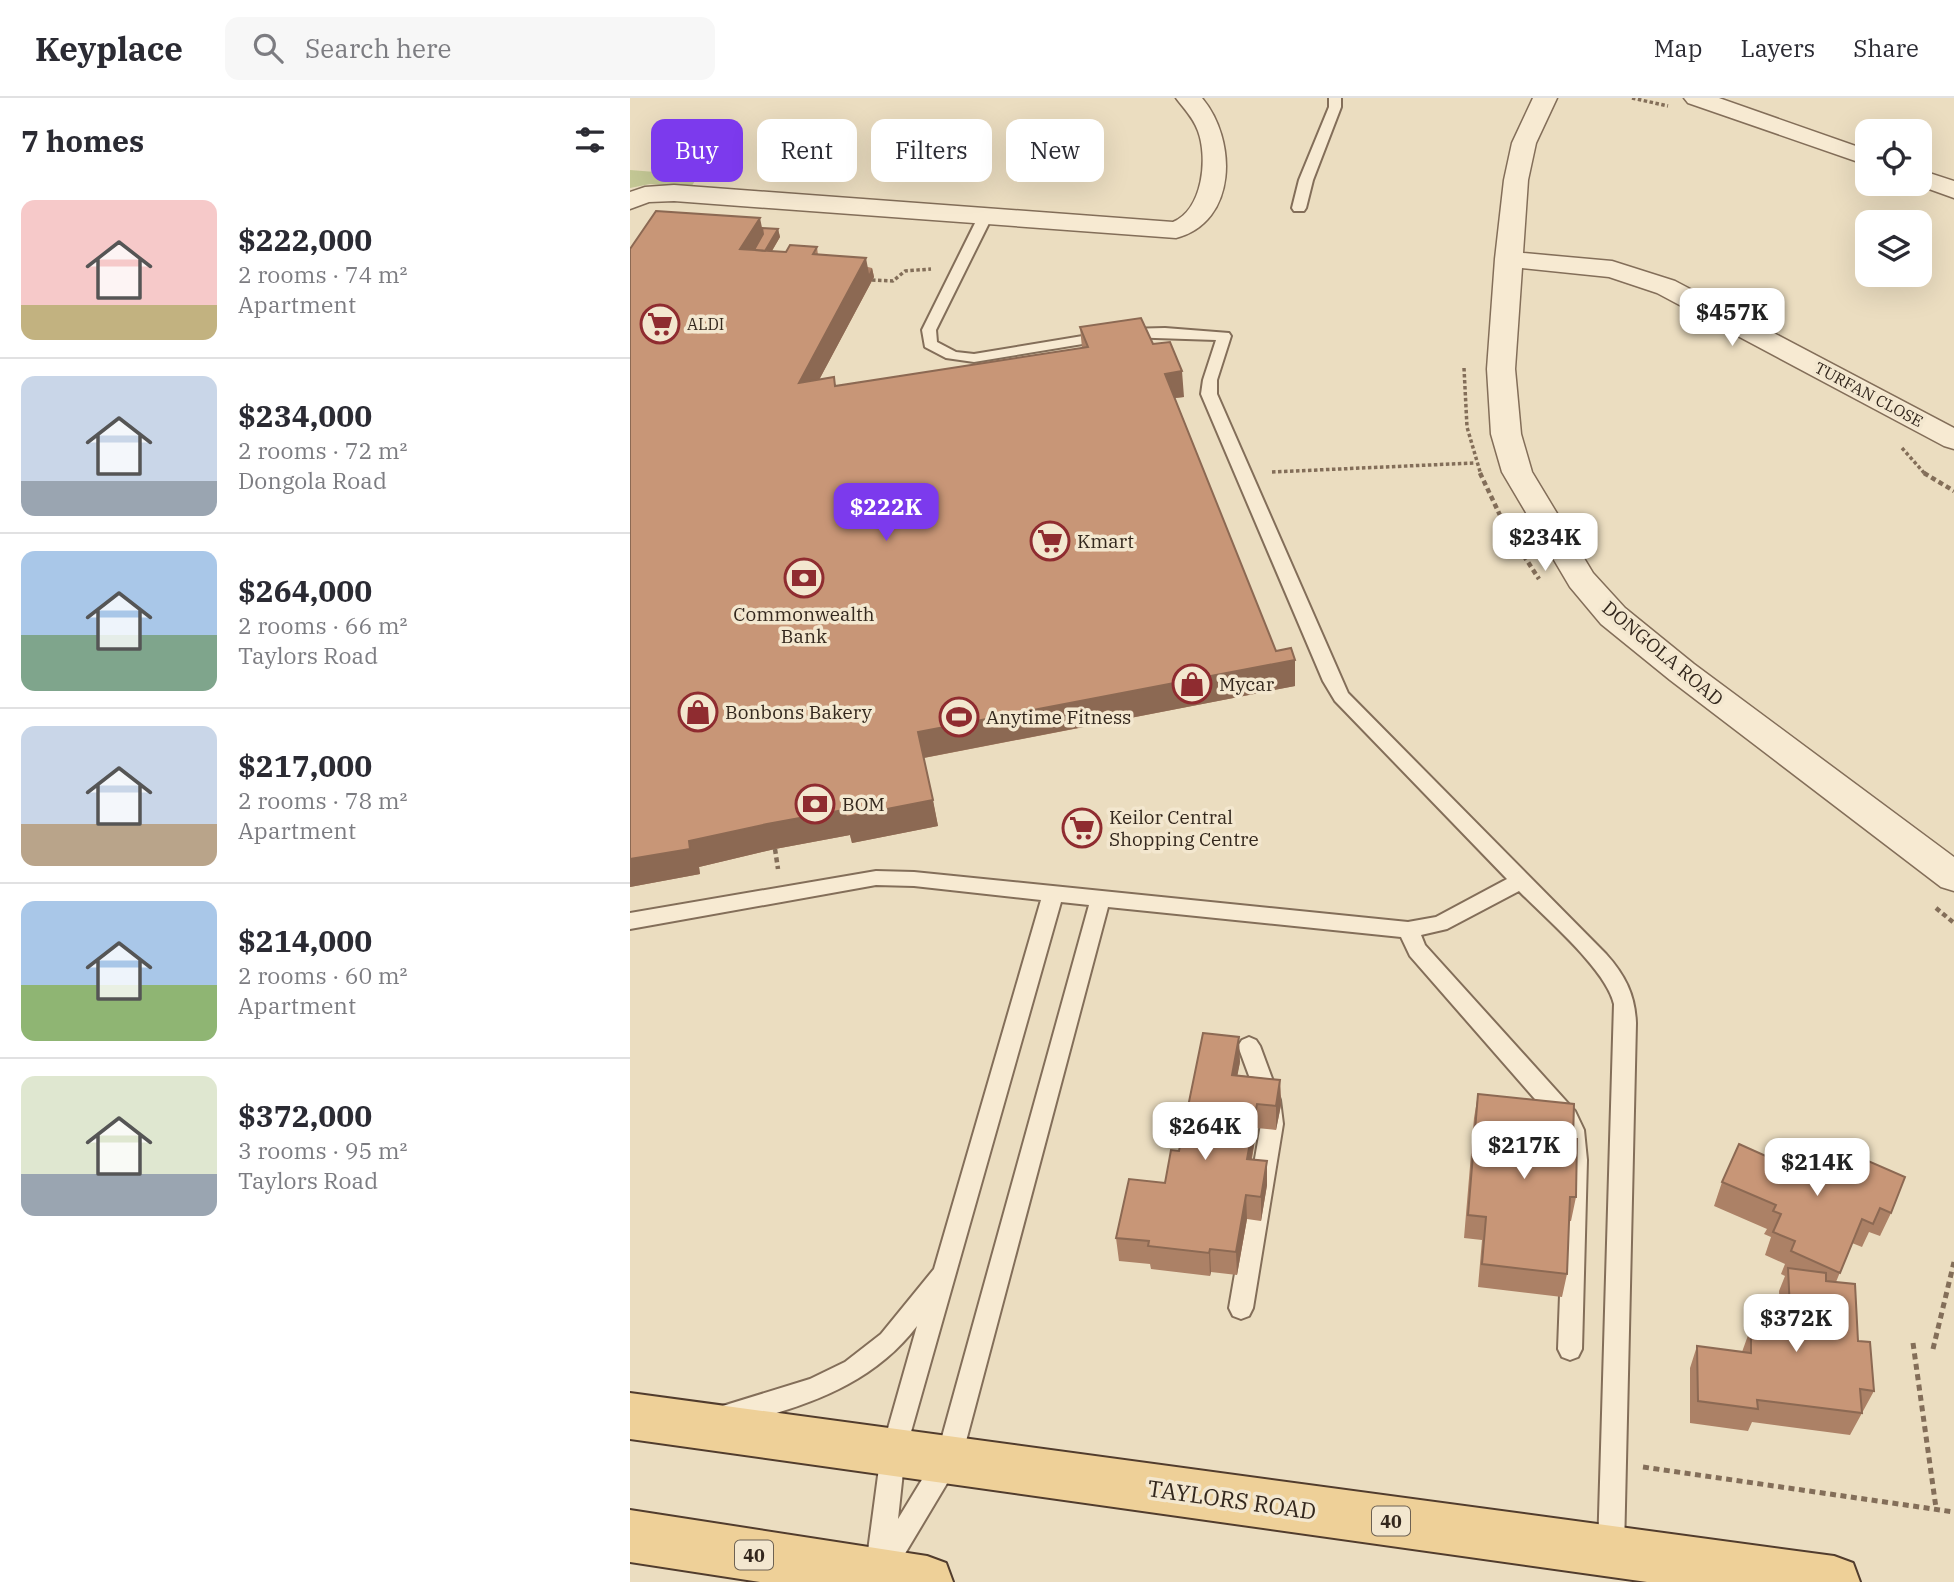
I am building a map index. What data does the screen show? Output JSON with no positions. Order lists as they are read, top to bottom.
{
  "streets": {
    "main road": ["TAYLORS ROAD", "40"],
    "street": ["TURFAN CLOSE", "DONGOLA ROAD"]
  },
  "crossings": [
    ["TURFAN CLOSE", "DONGOLA ROAD"]
  ],
  "places": {
    "supermarket": ["ALDI", "Kmart", "Keilor Central Shopping Centre"],
    "bank": ["Commonwealth Bank", "BOM"],
    "shop": ["Mycar", "Bonbons Bakery"],
    "sports": ["Anytime Fitness"]
  },
  "page": {
    "header": "Keyplace",
    "search": "Search here",
    "nav": ["Map", "Layers", "Share"],
    "heading": "7 homes",
    "chip": [
      "Buy",
      "Rent",
      "Filters",
      "New"
    ],
    "list": [
      {
        "name": "$222,000",
        "note": "2 rooms · 74 m² · Apartment"
      },
      {
        "name": "$234,000",
        "note": "2 rooms · 72 m² · Dongola Road"
      },
      {
        "name": "$264,000",
        "note": "2 rooms · 66 m² · Taylors Road"
      },
      {
        "name": "$217,000",
        "note": "2 rooms · 78 m² · Apartment"
      },
      {
        "name": "$214,000",
        "note": "2 rooms · 60 m² · Apartment"
      },
      {
        "name": "$372,000",
        "note": "3 rooms · 95 m² · Taylors Road"
      }
    ],
    "price": [
      "$457K",
      "$222K",
      "$234K",
      "$264K",
      "$217K",
      "$214K",
      "$372K"
    ]
  }
}
